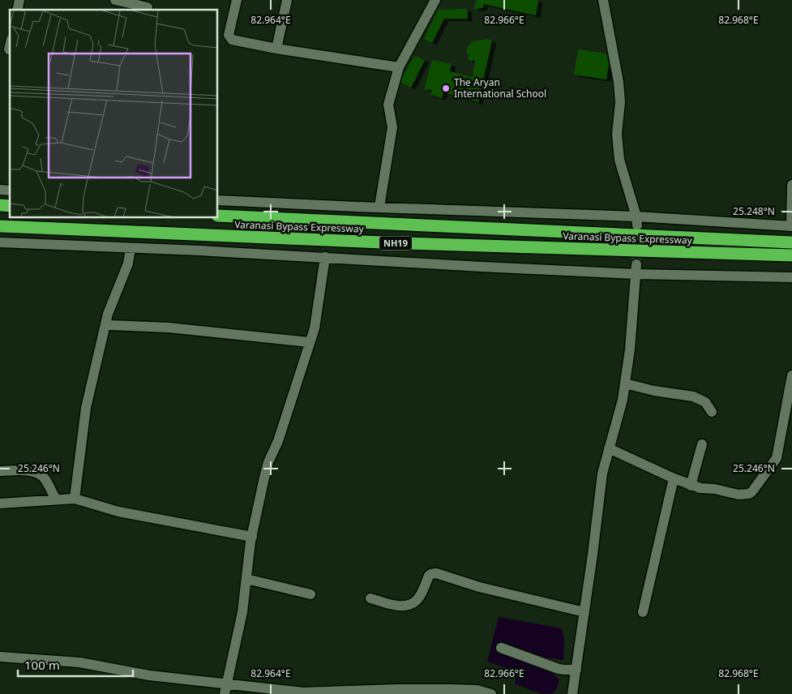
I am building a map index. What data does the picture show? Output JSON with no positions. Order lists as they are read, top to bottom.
{
  "streets": {
    "highway": ["Varanasi Bypass Expressway", "NH19"]
  },
  "places": ["The Aryan International School"],
  "scale_bar": "100 m",
  "coordinates": [
    "82.964°E",
    "82.966°E",
    "82.968°E",
    "25.248°N",
    "25.246°N"
  ]
}
